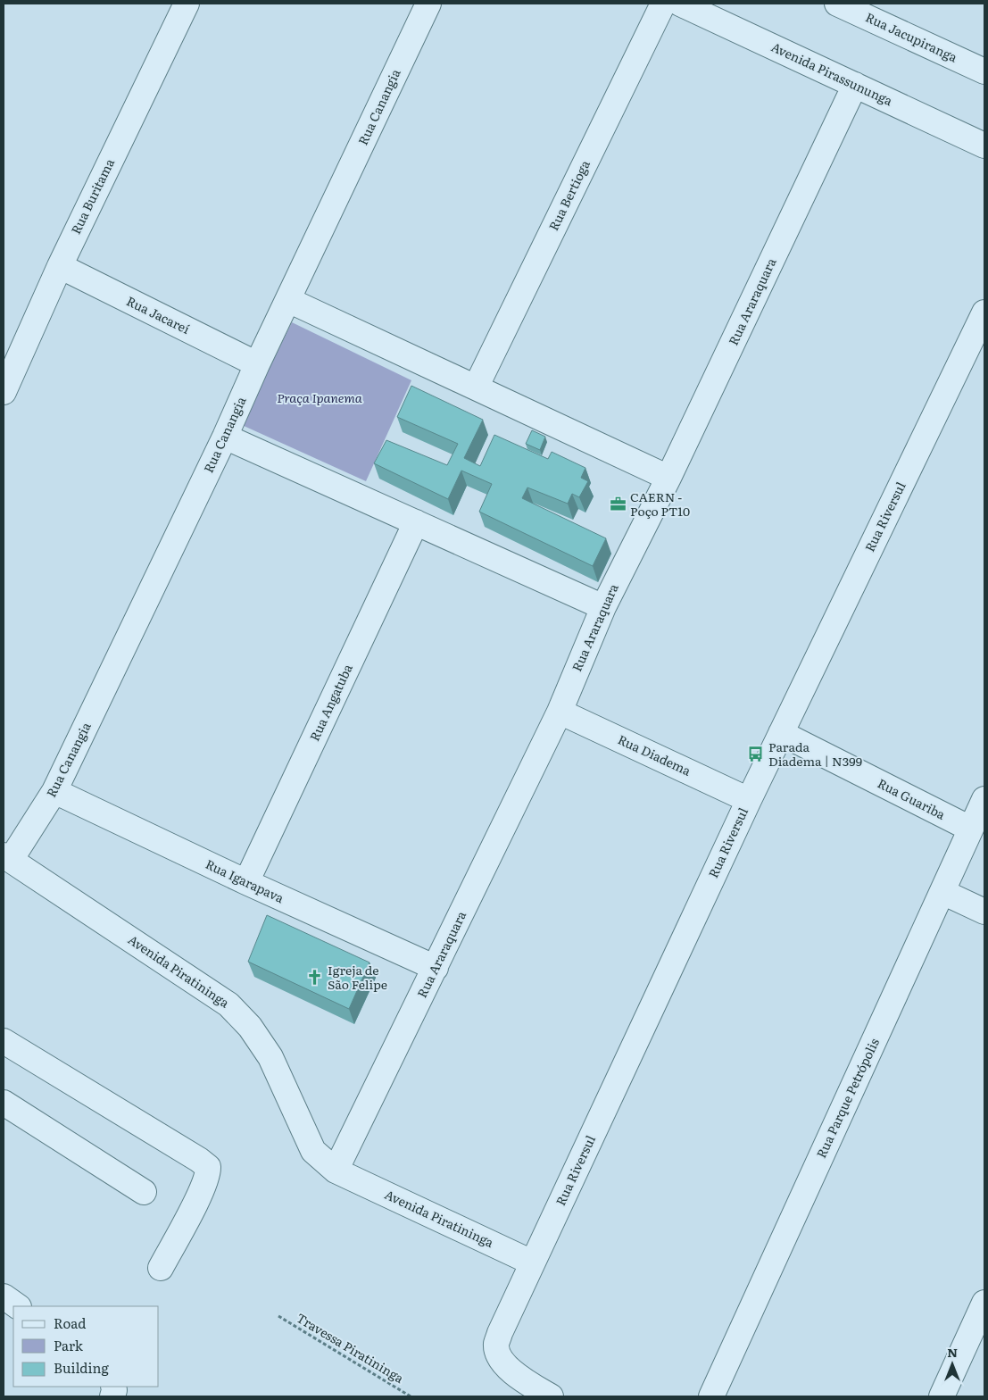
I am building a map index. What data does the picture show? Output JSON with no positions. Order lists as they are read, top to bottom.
{
  "streets": {
    "street": [
      "Rua Jacupiranga",
      "Avenida Pirassununga",
      "Rua Canangia",
      "Rua Bertioga",
      "Rua Buritama",
      "Rua Araraquara",
      "Rua Jacareí",
      "Rua Riversul",
      "Rua Angatuba",
      "Rua Diadema",
      "Rua Guariba",
      "Rua Igarapava",
      "Avenida Piratininga",
      "Rua Parque Petrópolis"
    ],
    "path": ["Travessa Piratininga"]
  },
  "crossings": [
    ["Avenida Pirassununga", "Rua Araraquara"],
    ["Rua Canangia", "Rua Jacareí"],
    ["Rua Canangia", "Rua Igarapava"],
    ["Rua Canangia", "Avenida Piratininga"],
    ["Rua Buritama", "Rua Jacareí"],
    ["Rua Araraquara", "Rua Diadema"],
    ["Rua Araraquara", "Rua Igarapava"],
    ["Rua Araraquara", "Avenida Piratininga"],
    ["Rua Riversul", "Rua Diadema"],
    ["Rua Riversul", "Rua Guariba"],
    ["Rua Riversul", "Avenida Piratininga"],
    ["Rua Angatuba", "Rua Igarapava"],
    ["Rua Guariba", "Rua Parque Petrópolis"]
  ],
  "parks": ["Praça Ipanema"],
  "places": {
    "office": ["CAERN - Poço PT10"],
    "bus stop": ["Parada Diadema | N399"],
    "church": ["Igreja de São Felipe"]
  },
  "legend": ["Road", "Park", "Building"],
  "north": "top"
}
